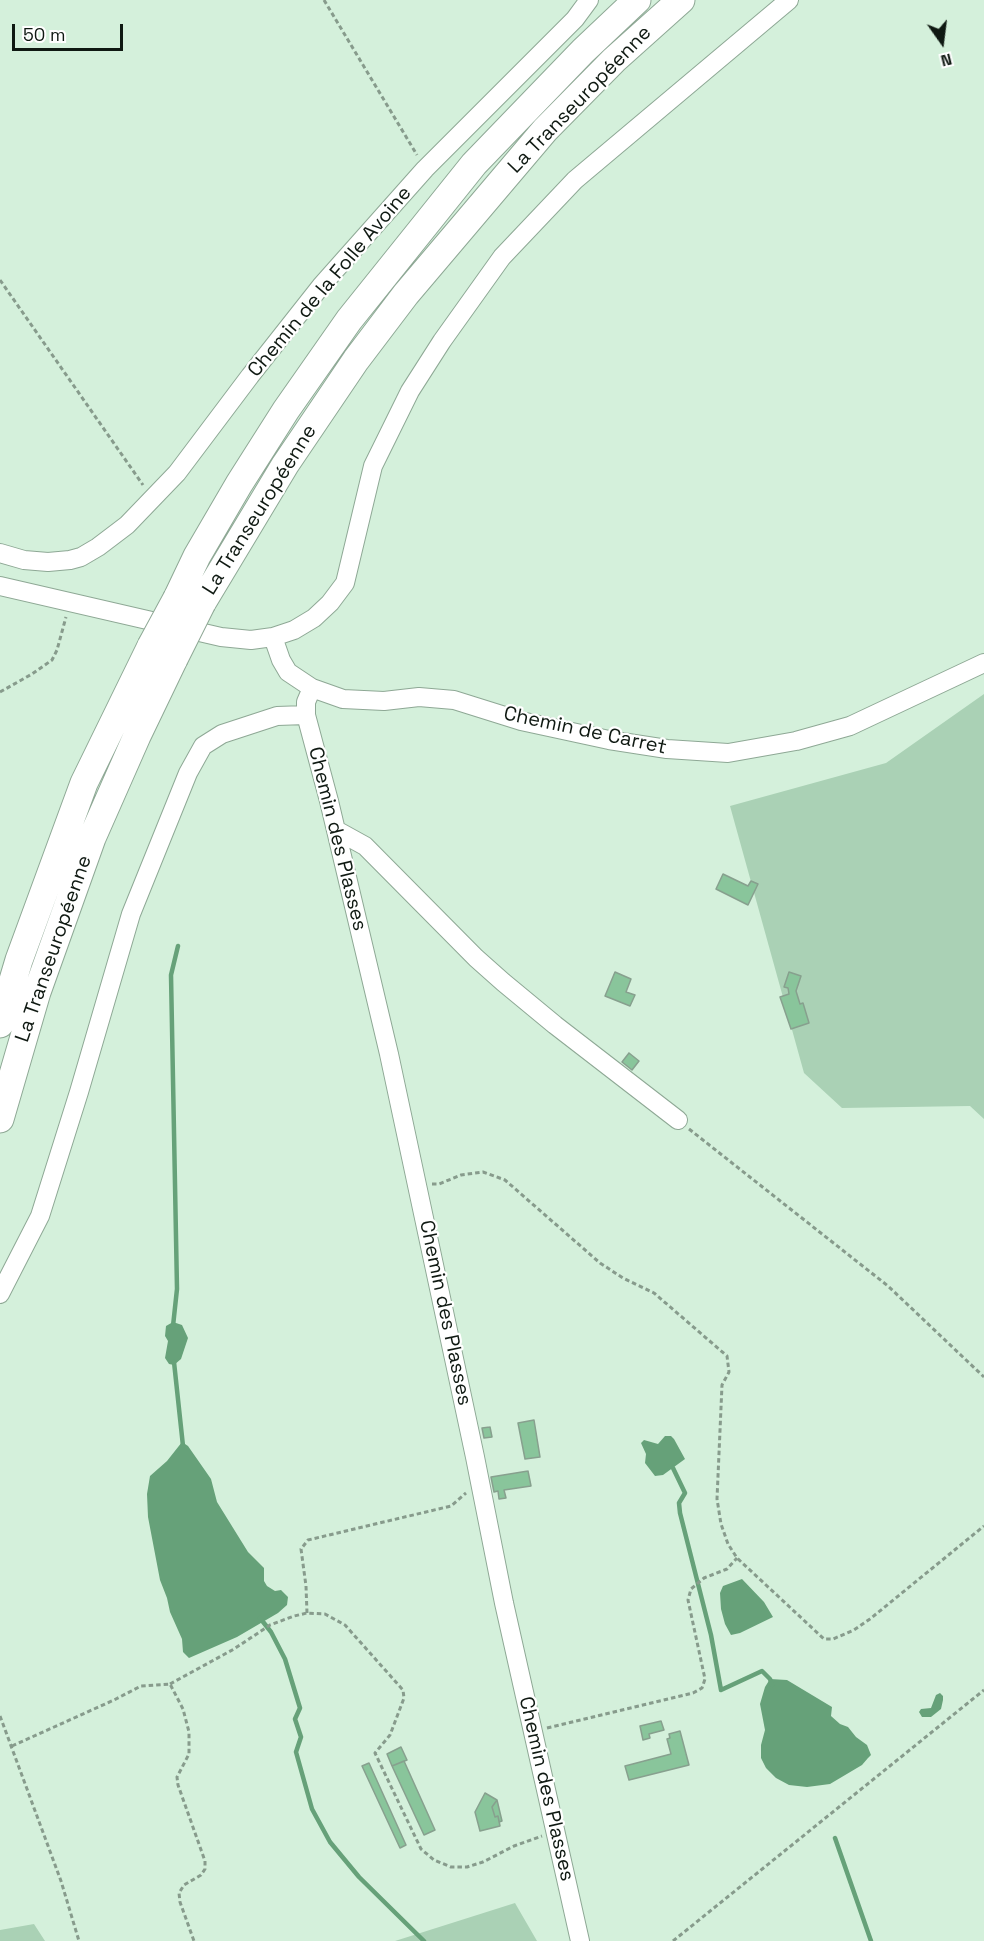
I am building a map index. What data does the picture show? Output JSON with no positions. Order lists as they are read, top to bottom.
{
  "streets": {
    "highway": ["La Transeuropéenne"],
    "street": ["Chemin de la Folle Avoine", "Chemin de Carret", "Chemin des Plasses"]
  },
  "crossings": [
    ["Chemin de Carret", "Chemin des Plasses"]
  ],
  "scale_bar": "50 m",
  "north": "bottom"
}
